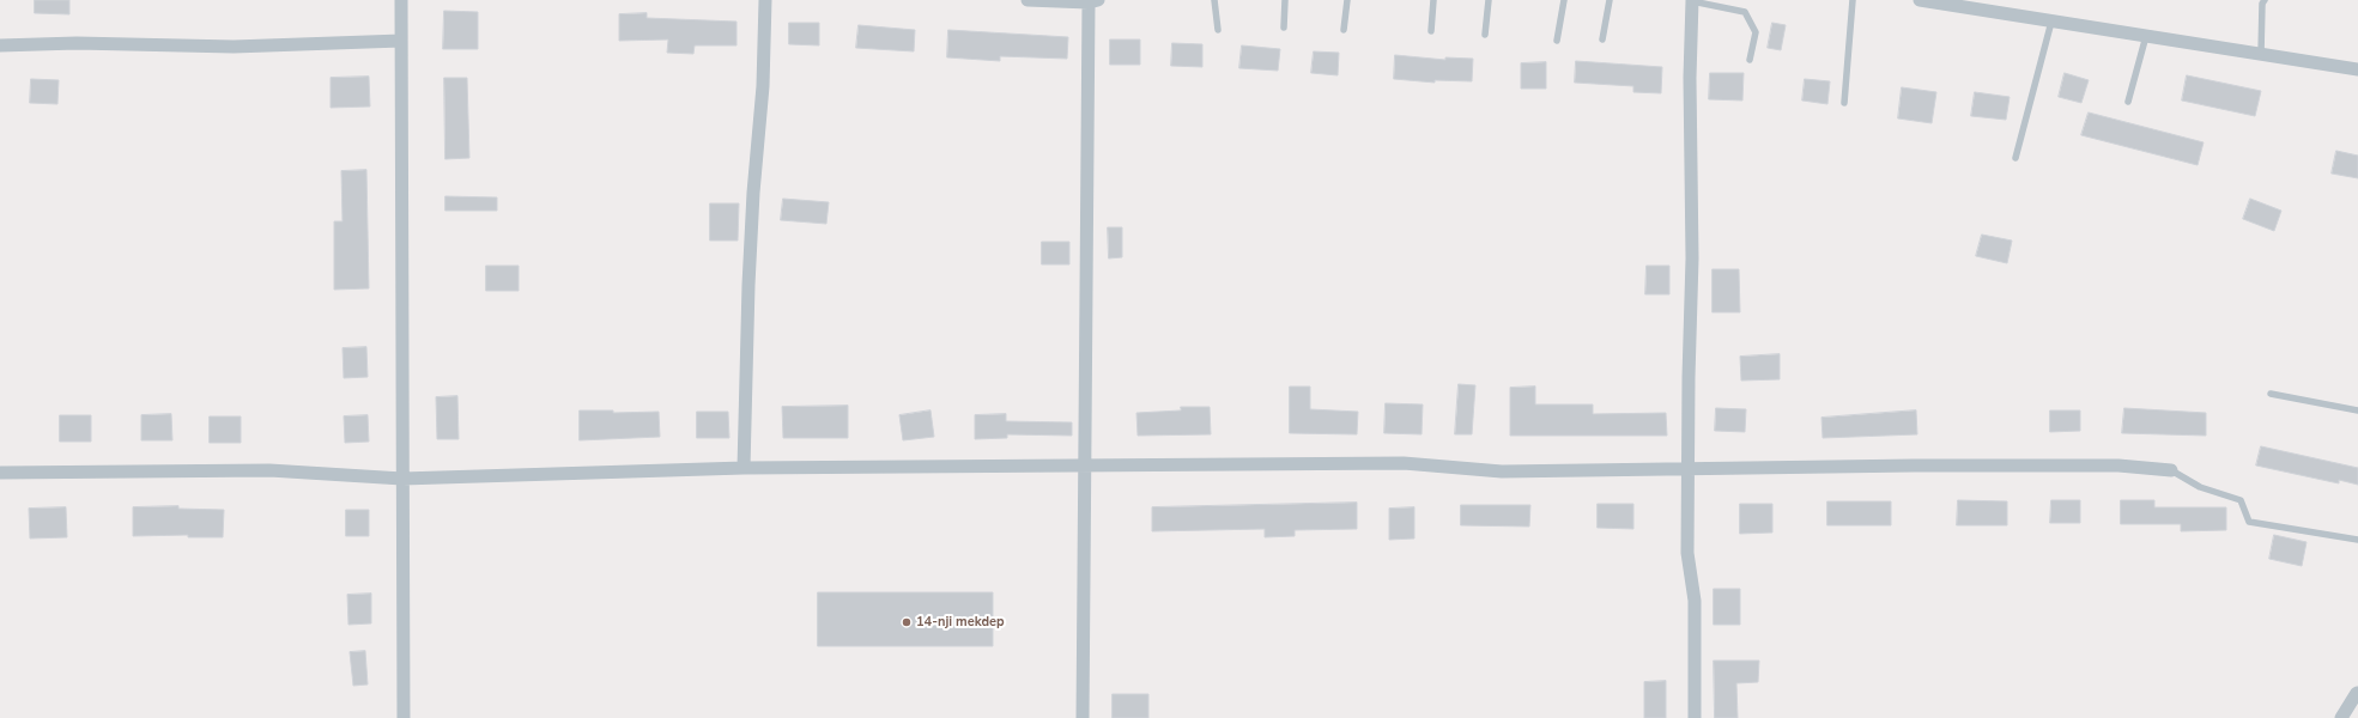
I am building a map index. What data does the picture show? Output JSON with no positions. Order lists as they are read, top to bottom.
{
  "places": ["14-nji mekdep"]
}
